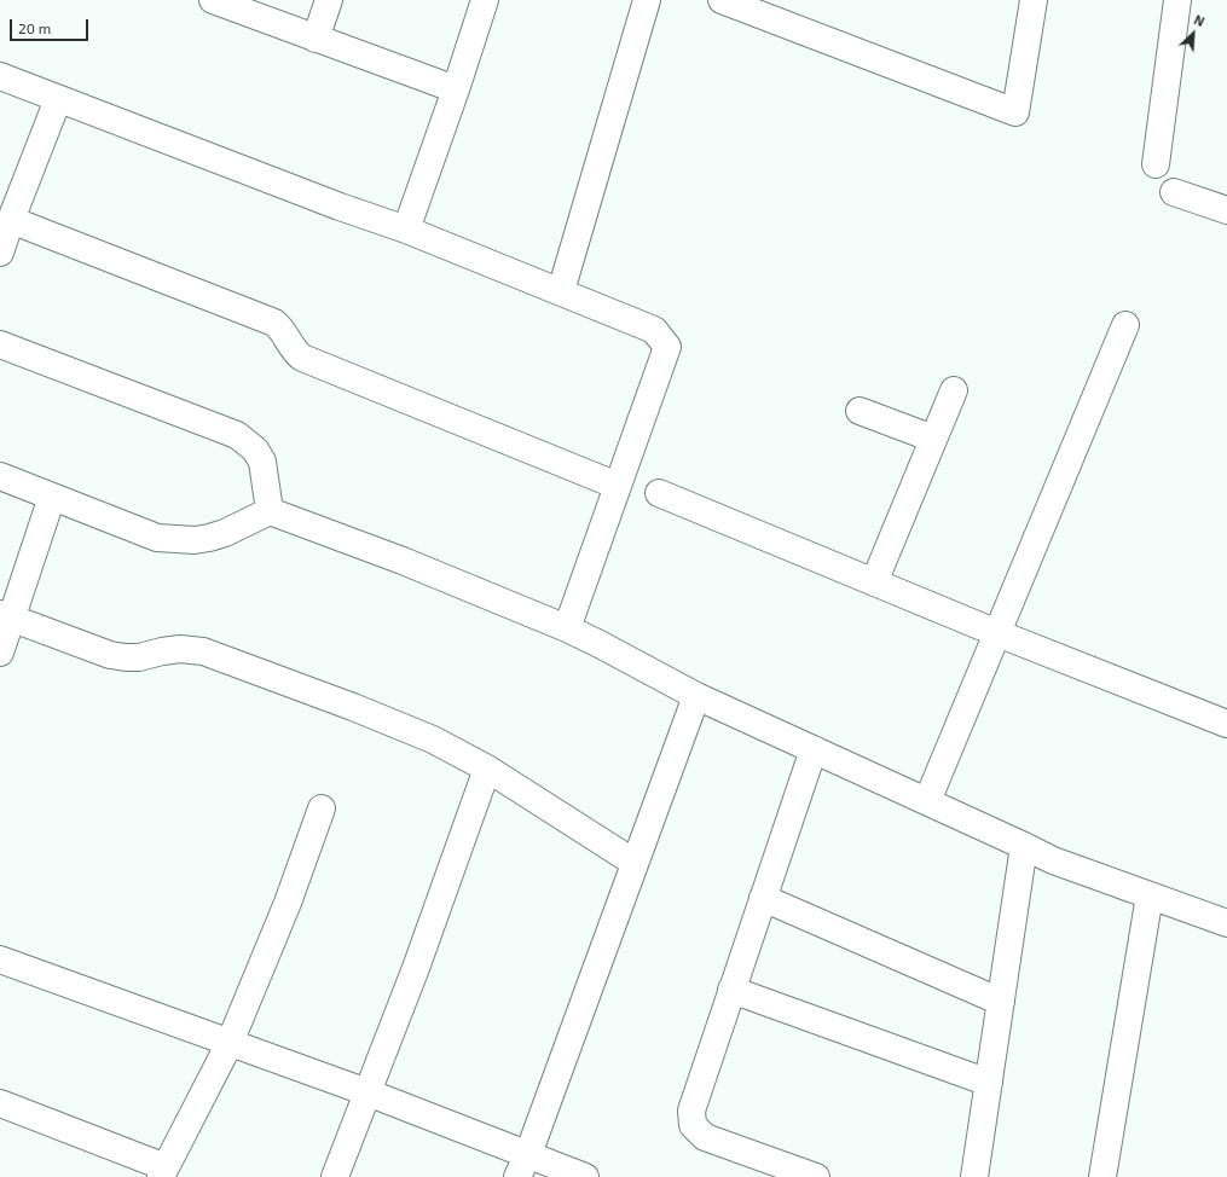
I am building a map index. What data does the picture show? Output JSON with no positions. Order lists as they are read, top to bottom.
{
  "scale_bar": "20 m",
  "north": "top right"
}
